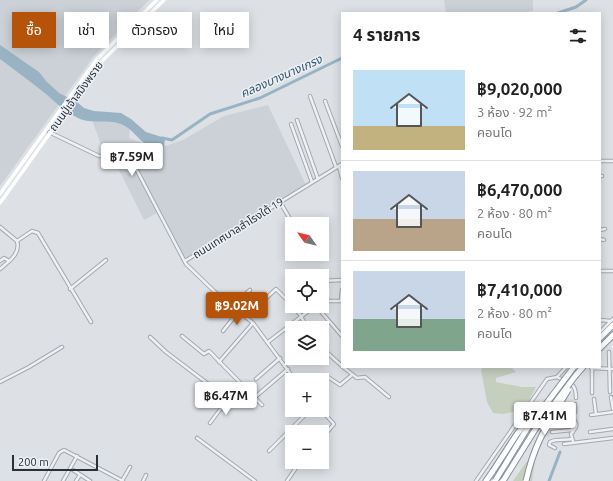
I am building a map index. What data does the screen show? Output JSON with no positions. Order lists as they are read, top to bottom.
{
  "streets": {
    "main road": ["ถนนปู่เจ้าสมิงพราย"],
    "street": ["ถนนเทศบาลสำโรงใต้ 19"]
  },
  "crossings": [
    ["ถนนปู่เจ้าสมิงพราย", "ถนนเทศบาลสำโรงใต้ 19"]
  ],
  "water": ["คลองบางนางเกรง"],
  "scale_bar": "200 m",
  "north": "top left",
  "page": {
    "chip": [
      "ซื้อ",
      "เช่า",
      "ตัวกรอง",
      "ใหม่"
    ],
    "heading": "4 รายการ",
    "list": [
      {
        "name": "฿9,020,000",
        "note": "3 ห้อง · 92 m² · คอนโด"
      },
      {
        "name": "฿6,470,000",
        "note": "2 ห้อง · 80 m² · คอนโด"
      },
      {
        "name": "฿7,410,000",
        "note": "2 ห้อง · 80 m² · คอนโด"
      }
    ],
    "price": [
      "฿7.59M",
      "฿9.02M",
      "฿6.47M",
      "฿7.41M"
    ],
    "map_buttons": ["+", "−"],
    "scale": "200 m"
  }
}
